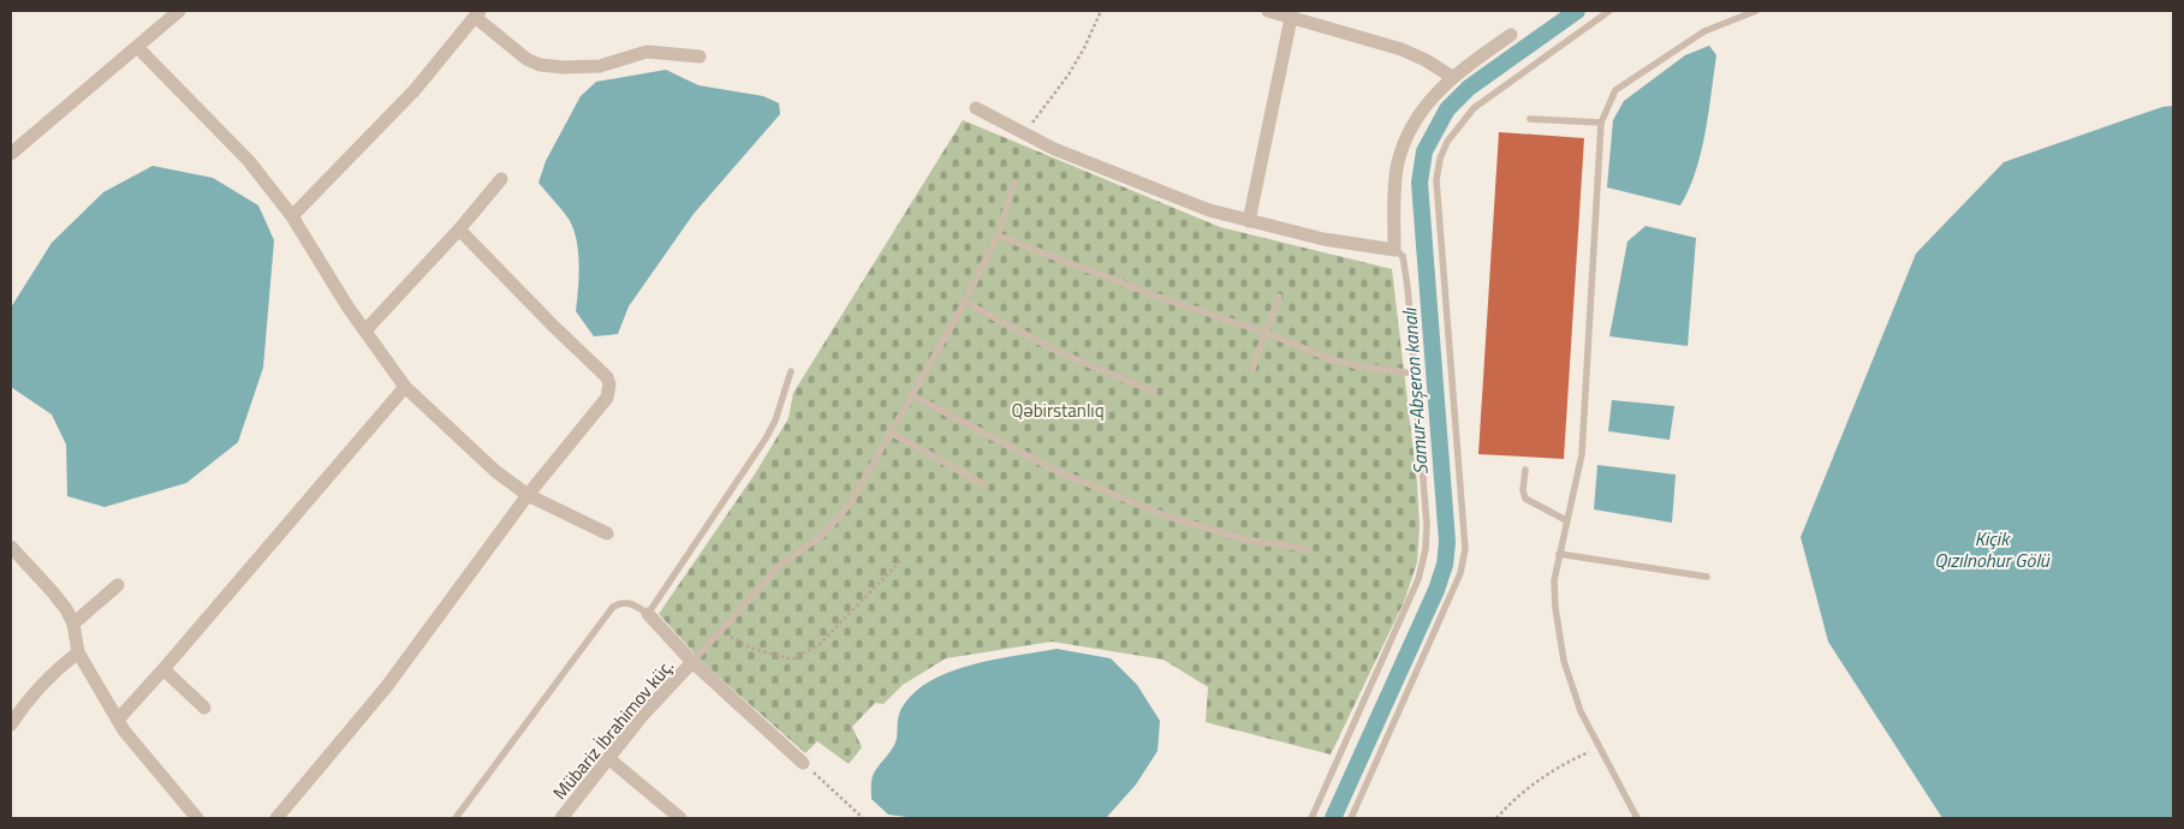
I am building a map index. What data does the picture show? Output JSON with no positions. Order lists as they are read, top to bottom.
{
  "streets": {
    "street": ["Mübariz İbrahimov küç."]
  },
  "water": ["Samur-Abşeron kanalı", "Kiçik Qızılnohur Gölü"],
  "parks": ["Qəbirstanlıq"]
}
